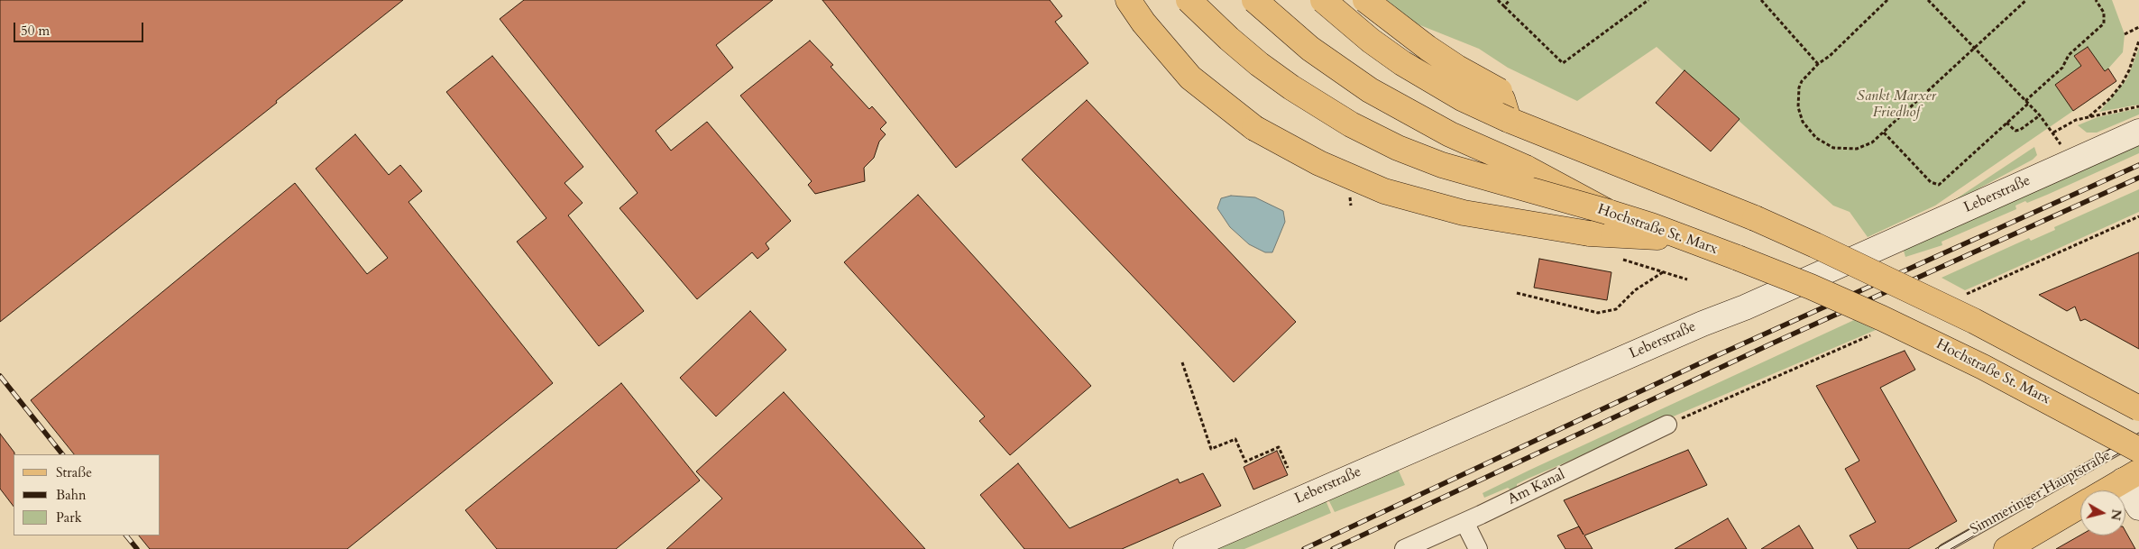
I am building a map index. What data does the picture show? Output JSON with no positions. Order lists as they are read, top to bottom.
{
  "streets": {
    "main road": ["Hochstraße St. Marx", "Simmeringer Hauptstraße"],
    "street": ["Leberstraße", "Am Kanal"]
  },
  "parks": ["Sankt Marxer Friedhof"],
  "legend": ["Straße", "Bahn", "Park"],
  "scale_bar": "50 m",
  "north": "right"
}
